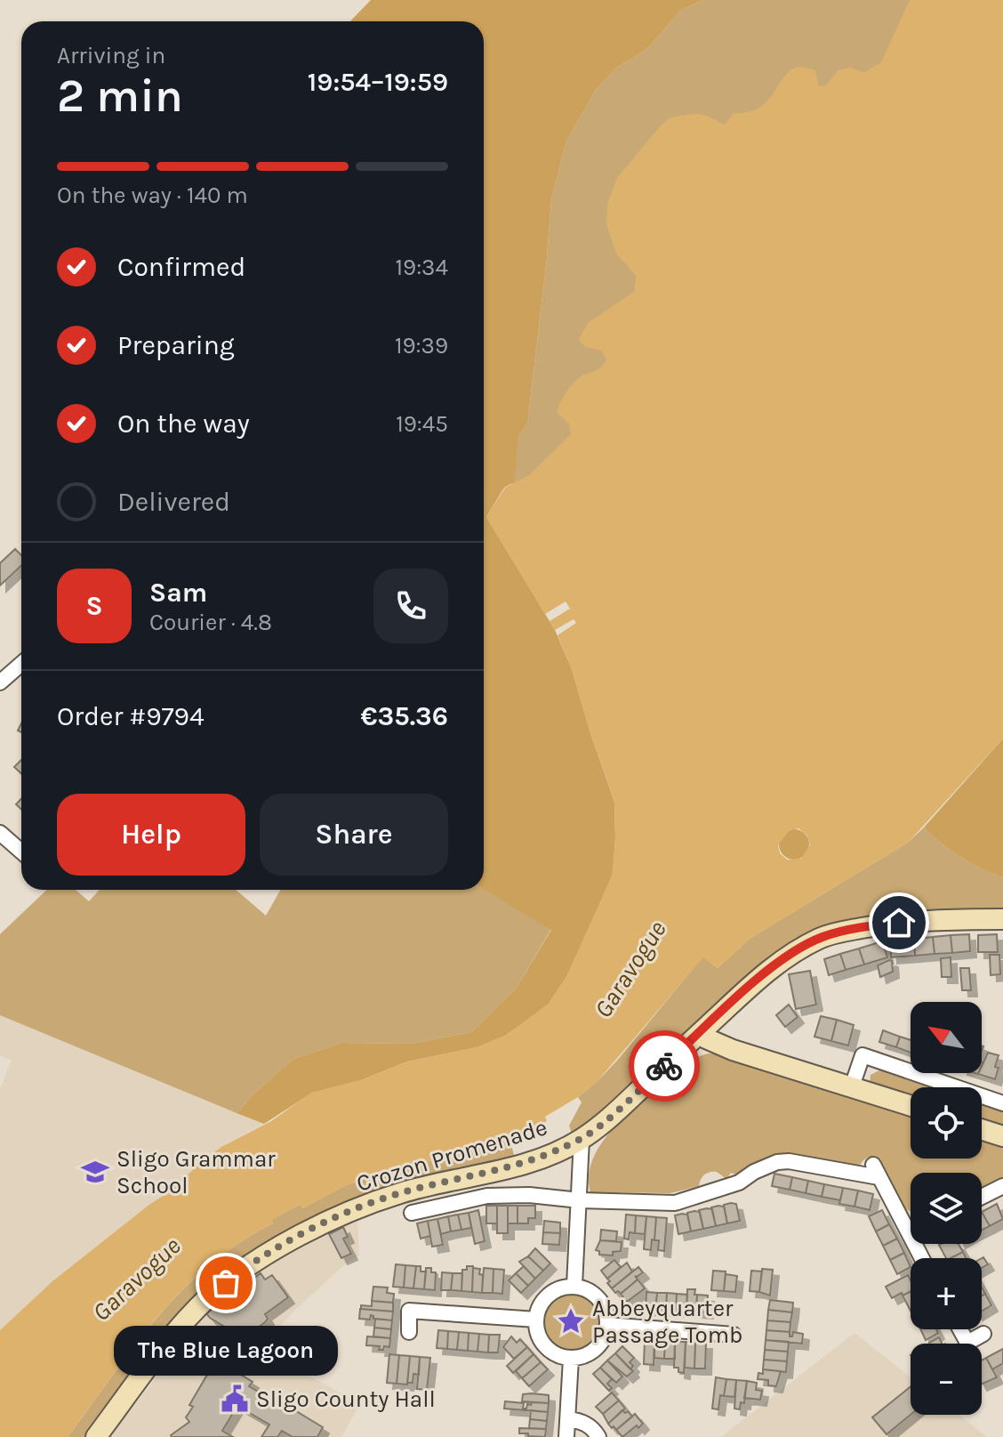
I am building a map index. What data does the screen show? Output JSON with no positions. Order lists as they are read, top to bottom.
{
  "streets": {
    "street": ["Crozon Promenade"]
  },
  "water": ["Garavogue"],
  "places": {
    "school or university": ["Sligo Grammar School"],
    "other": ["The Blue Lagoon"],
    "place": ["Abbeyquarter Passage Tomb"],
    "public building": ["Sligo County Hall"]
  },
  "north": "top left",
  "page": {
    "heading": ["2 min", "Arriving in", "19:54–19:59"],
    "panel": [
      "Sam",
      "Courier · 4.8",
      "Order #9794",
      "€35.36"
    ],
    "bar": "On the way · 140 m",
    "list": [
      ["Confirmed", "19:34"],
      ["Preparing", "19:39"],
      ["On the way", "19:45"],
      "Delivered"
    ],
    "round": "S",
    "buttons": ["Help", "Share"],
    "map_buttons": ["+", "−"],
    "bubble": "The Blue Lagoon"
  }
}
